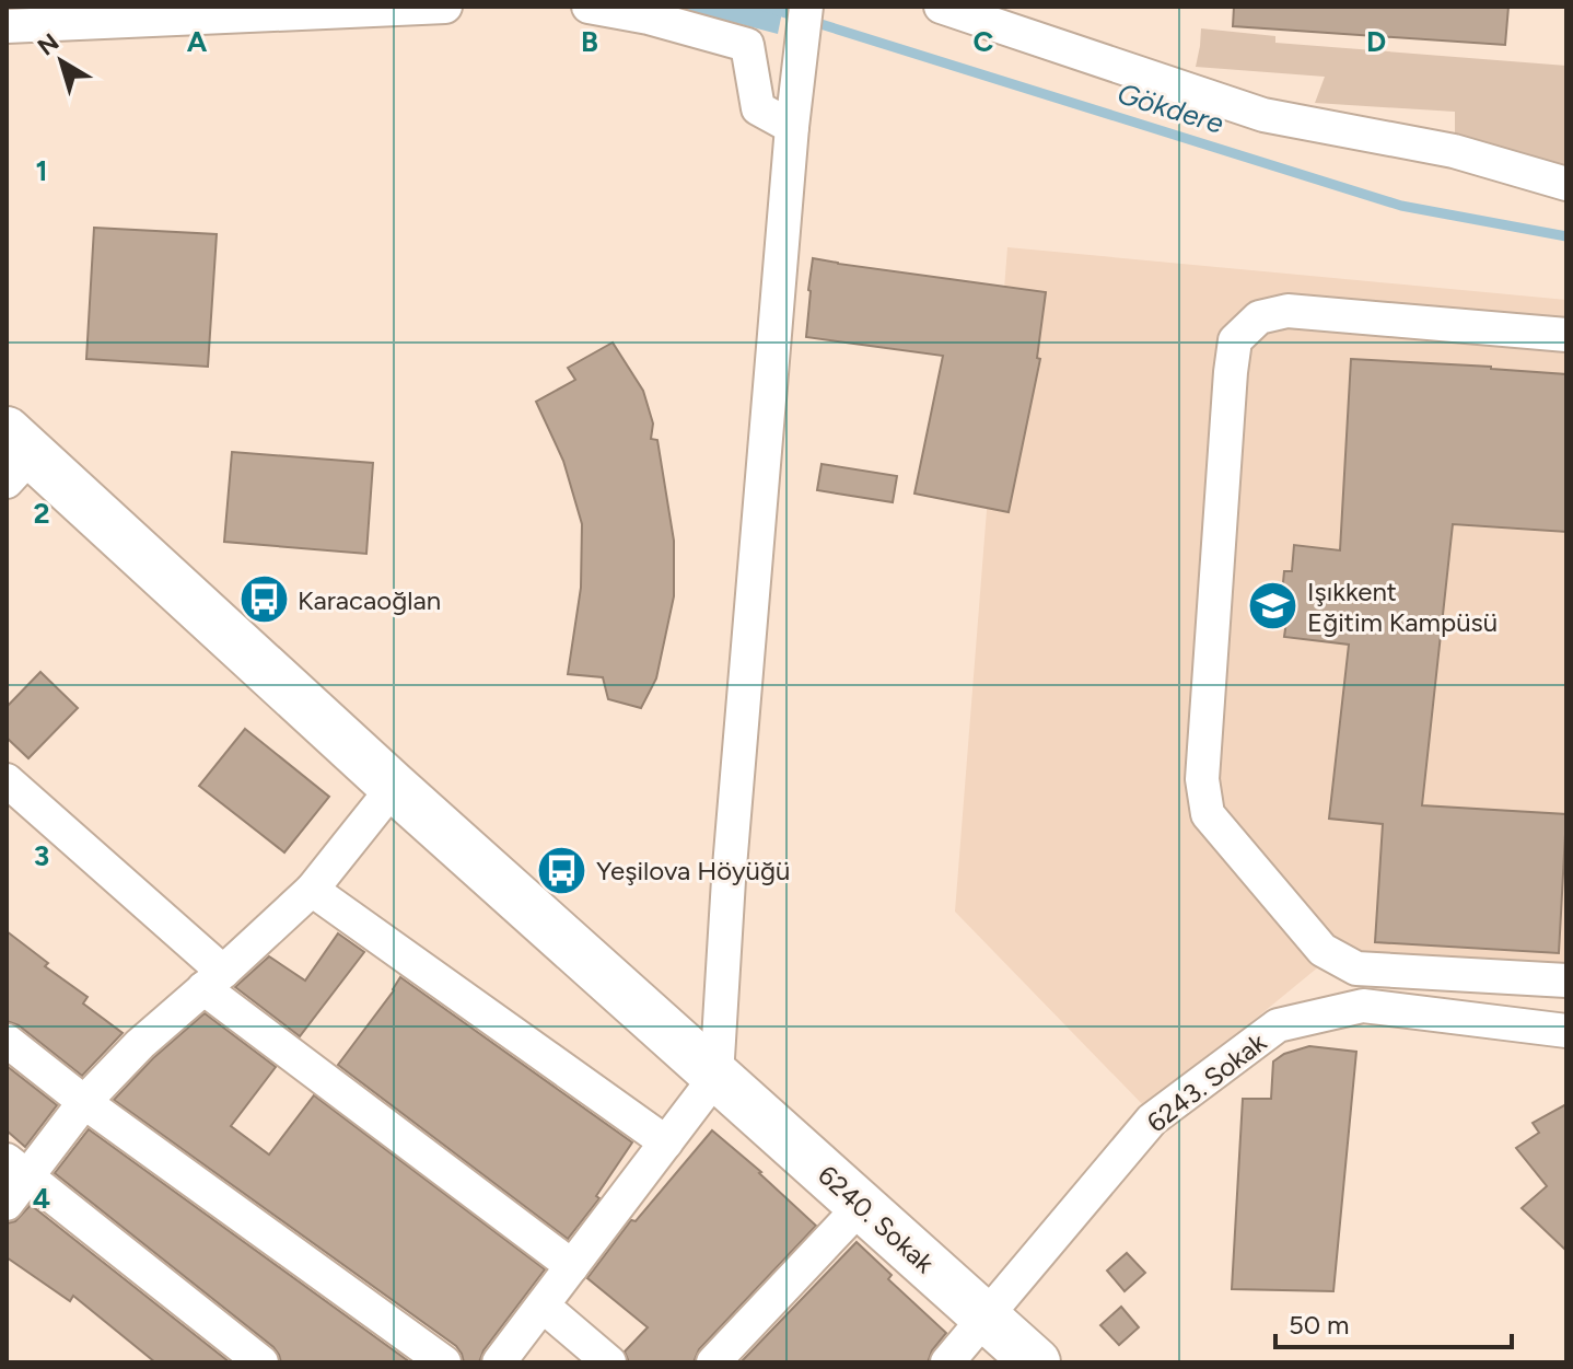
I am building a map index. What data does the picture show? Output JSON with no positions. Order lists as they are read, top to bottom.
{
  "streets": {
    "street": ["6243. Sokak", "6240. Sokak"]
  },
  "crossings": [
    ["6243. Sokak", "6240. Sokak"]
  ],
  "water": ["Gökdere"],
  "places": {
    "bus stop": ["Karacaoğlan", "Yeşilova Höyüğü"],
    "school or university": ["Işıkkent Eğitim Kampüsü"]
  },
  "scale_bar": "50 m",
  "north": "top left",
  "grid": {
    "columns": [
      "A",
      "B",
      "C",
      "D"
    ],
    "rows": [
      "1",
      "2",
      "3",
      "4"
    ]
  }
}
